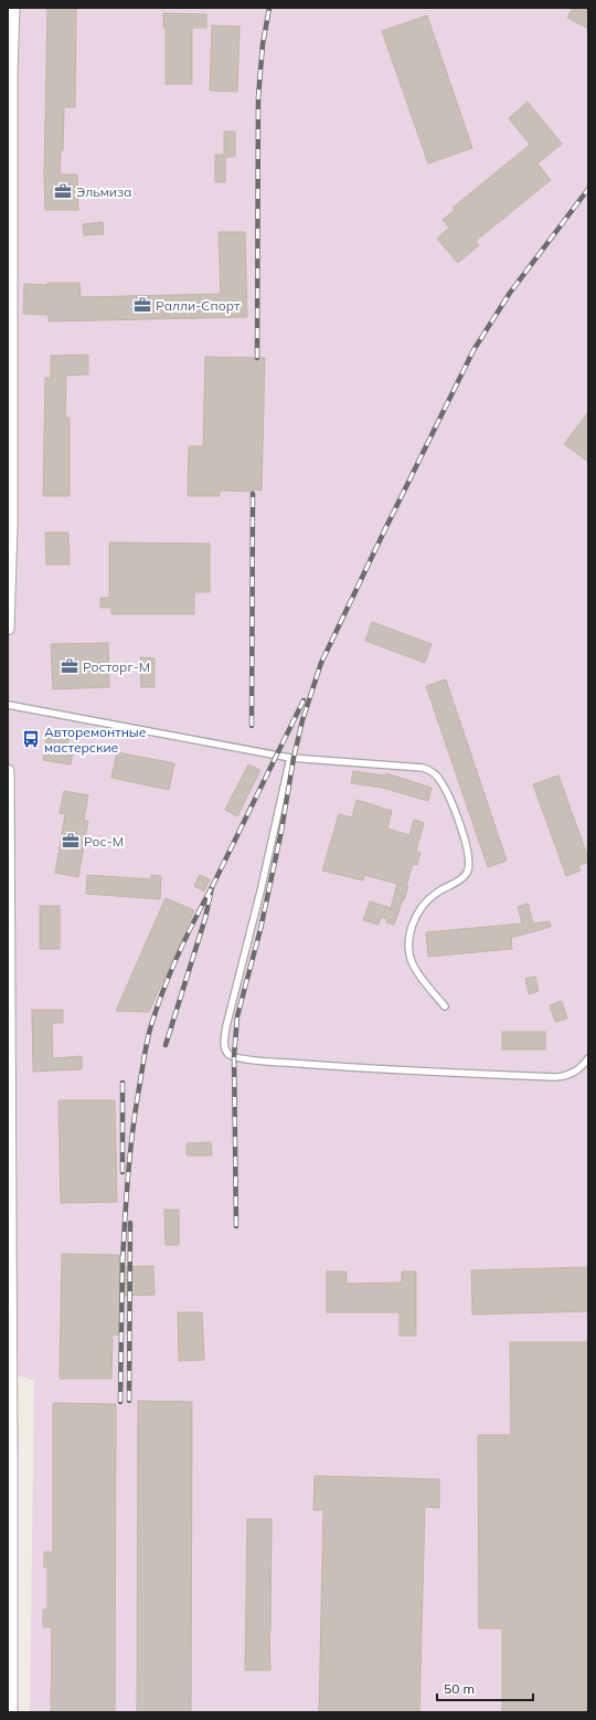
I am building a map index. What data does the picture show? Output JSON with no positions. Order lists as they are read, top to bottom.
{
  "places": {
    "office": [
      "Эльмиза",
      "Ралли-Спорт",
      "Росторг-М",
      "Рос-М"
    ],
    "bus stop": ["Авторемонтные мастерские"]
  },
  "scale_bar": "50 m"
}
